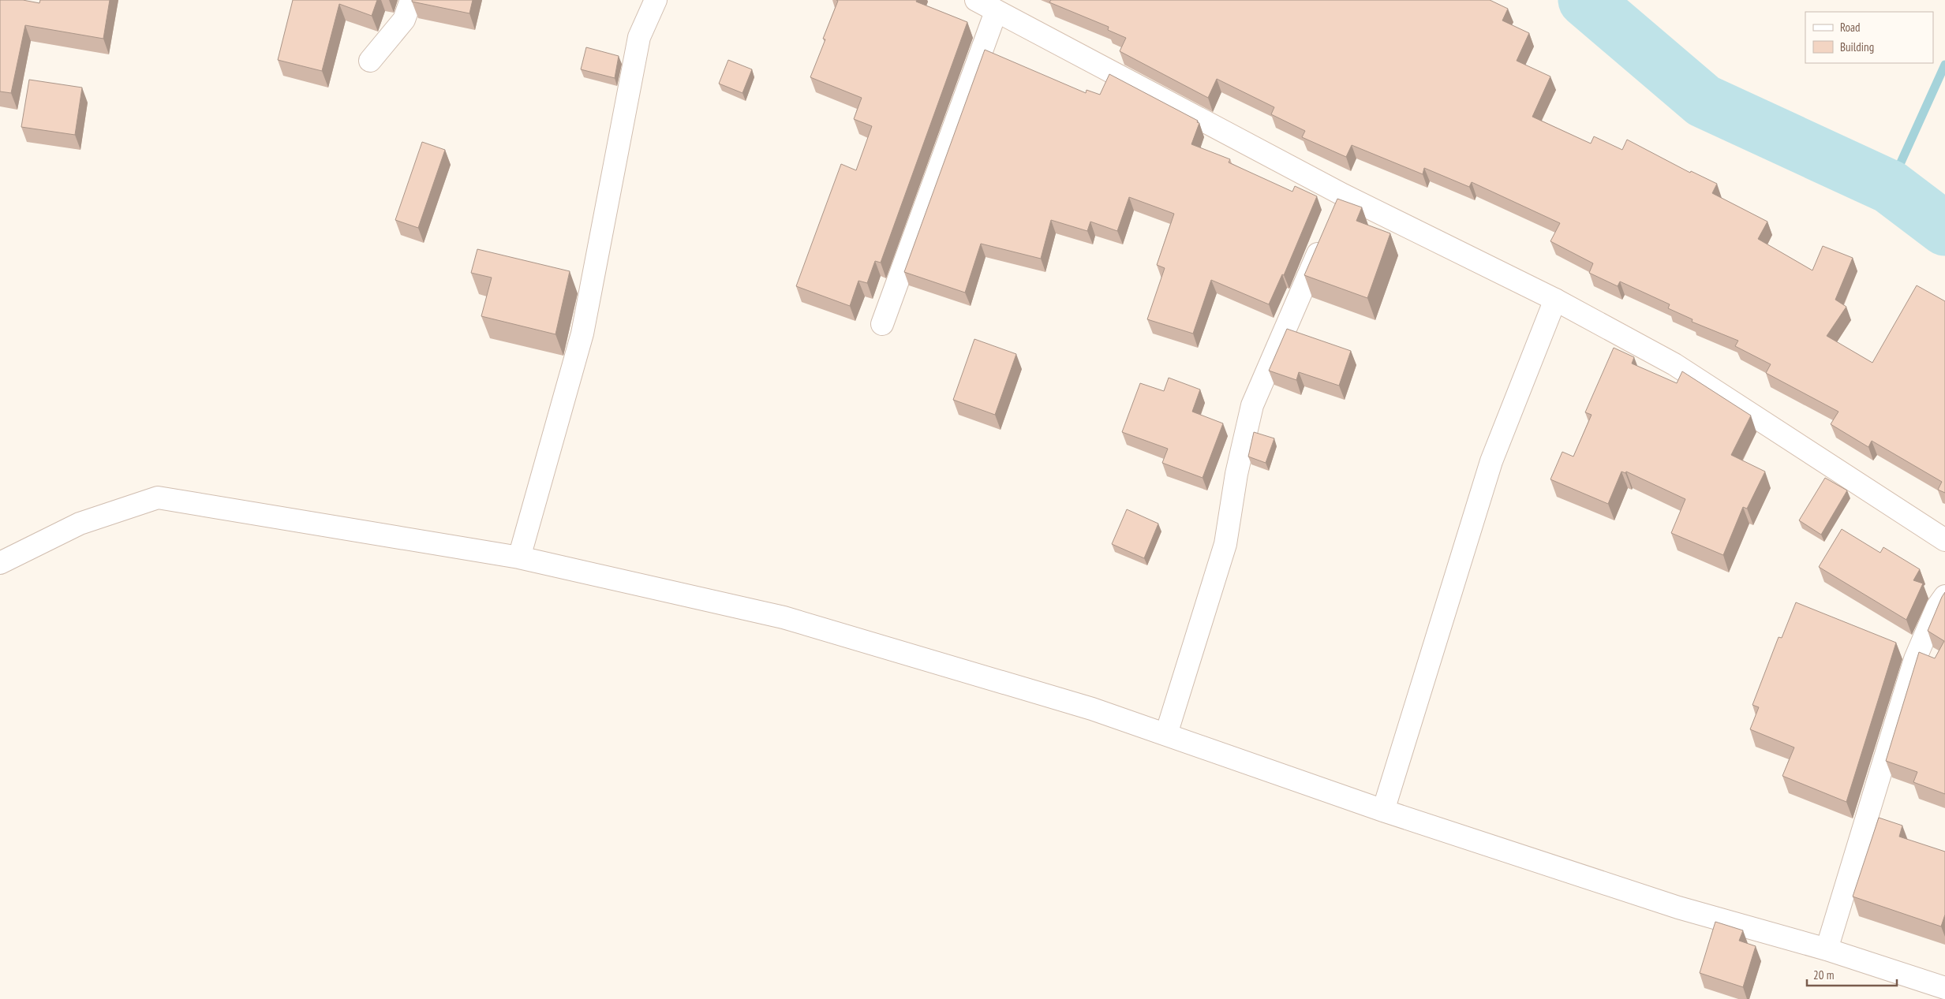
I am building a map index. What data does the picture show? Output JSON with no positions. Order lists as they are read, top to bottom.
{
  "legend": ["Road", "Building"],
  "scale_bar": "20 m"
}
